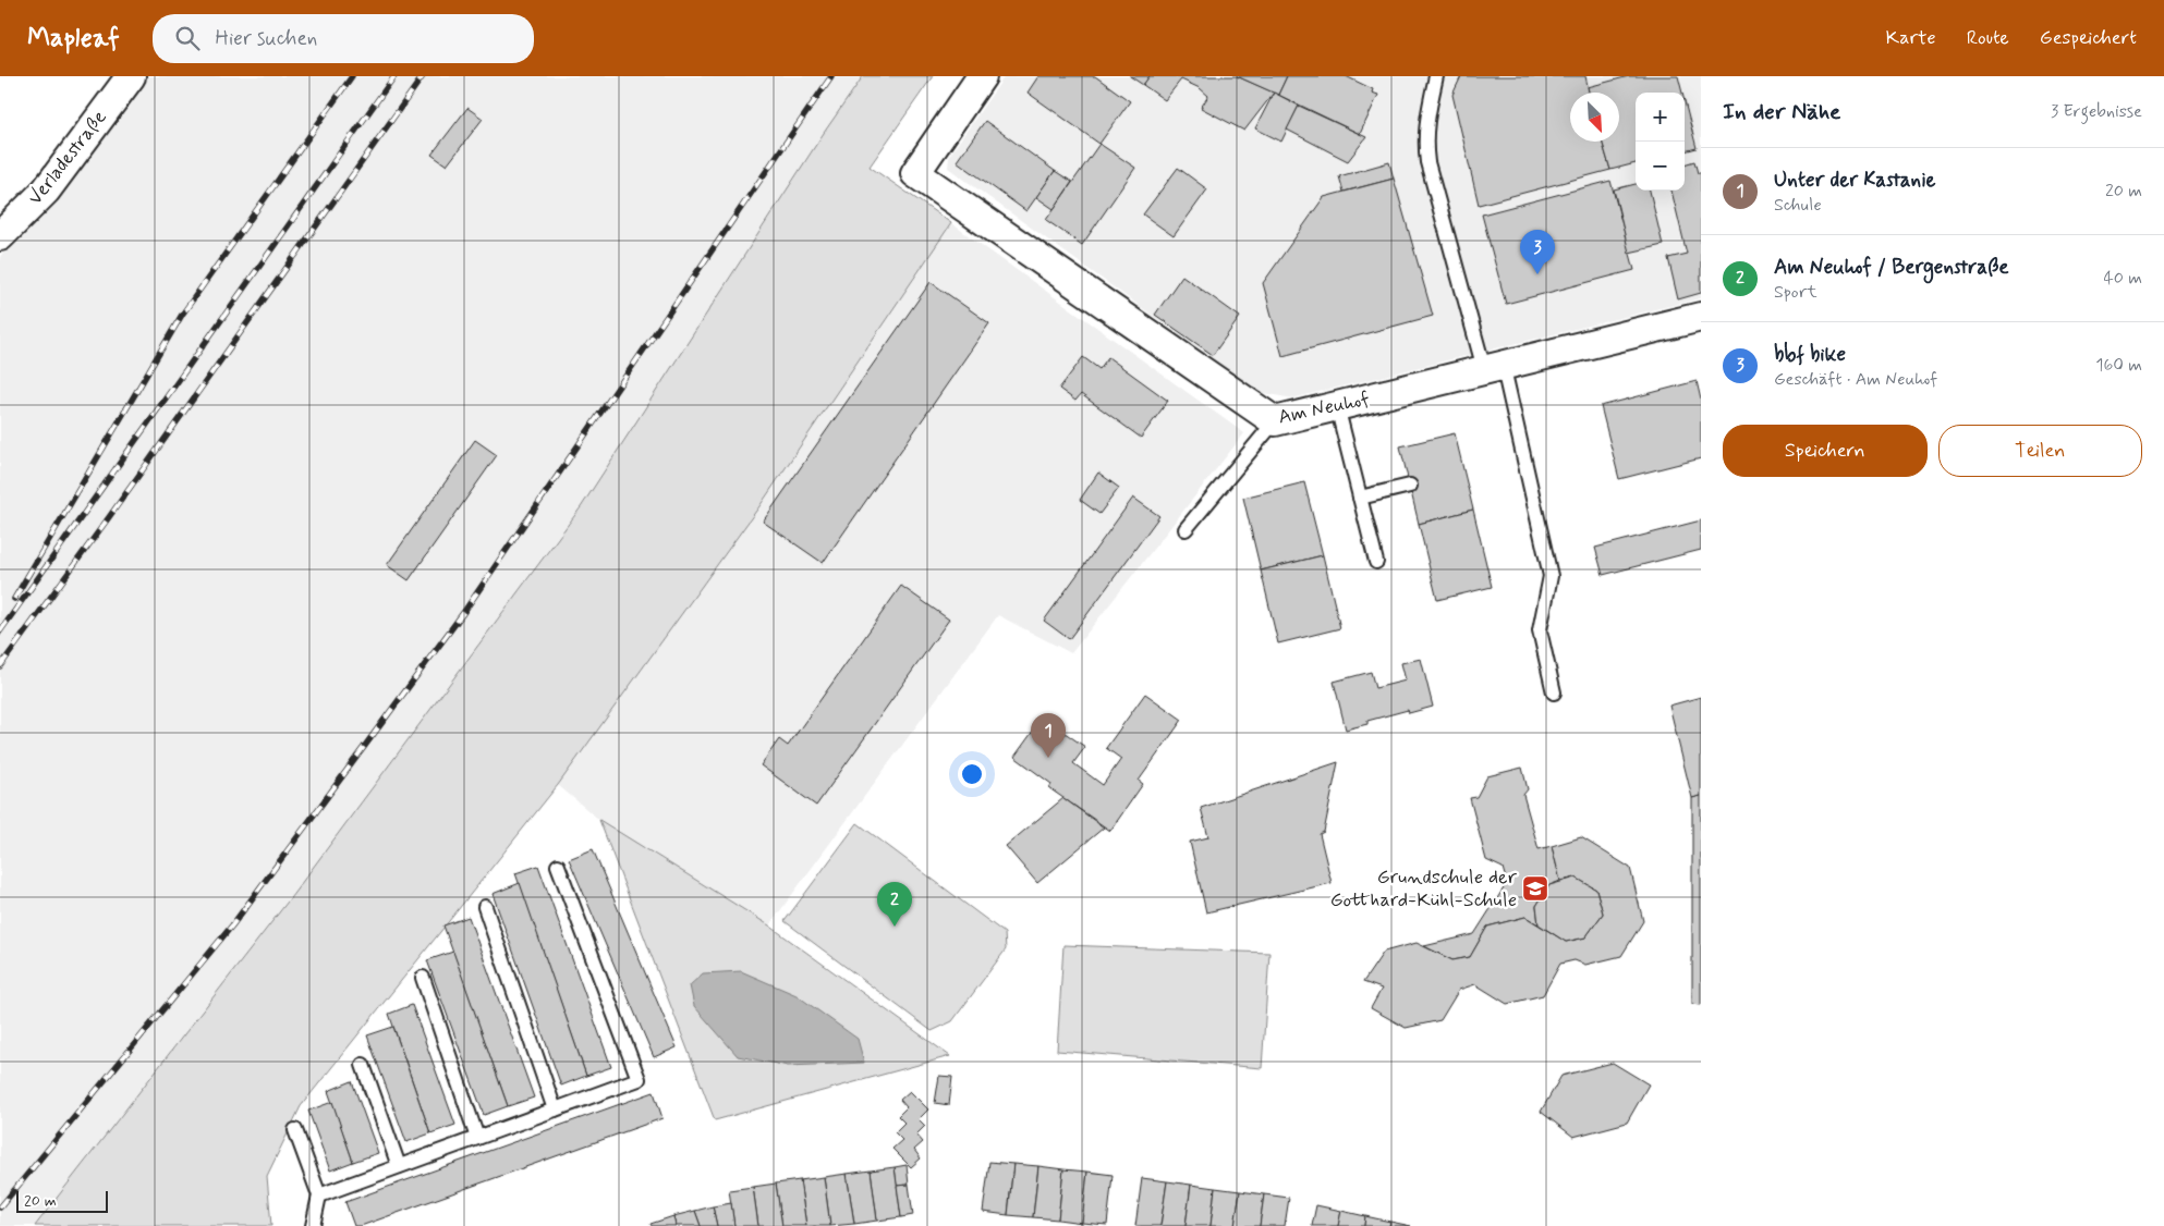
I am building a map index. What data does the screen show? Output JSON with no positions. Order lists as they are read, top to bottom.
{
  "streets": {
    "street": ["Verladestraße", "Am Neuhof"]
  },
  "places": {
    "school or university": ["Grundschule der Gotthard-Kühl-Schule"]
  },
  "scale_bar": "20 m",
  "north": "bottom right",
  "page": {
    "header": "Mapleaf",
    "search": "Hier suchen",
    "nav": ["Karte", "Route", "Gespeichert"],
    "heading": ["In der Nähe", "3 Ergebnisse"],
    "map_buttons": ["+", "−"],
    "list": [
      {
        "mark": "1",
        "name": "Unter der Kastanie",
        "note": "Schule",
        "value": "20 m"
      },
      {
        "mark": "2",
        "name": "Am Neuhof / Bergenstraße",
        "note": "Sport",
        "value": "40 m"
      },
      {
        "mark": "3",
        "name": "bbf bike",
        "note": "Geschäft · Am Neuhof",
        "value": "160 m"
      }
    ],
    "pins": ["3", "1", "2"],
    "buttons": ["Speichern", "Teilen"],
    "scale": "20 m"
  }
}
